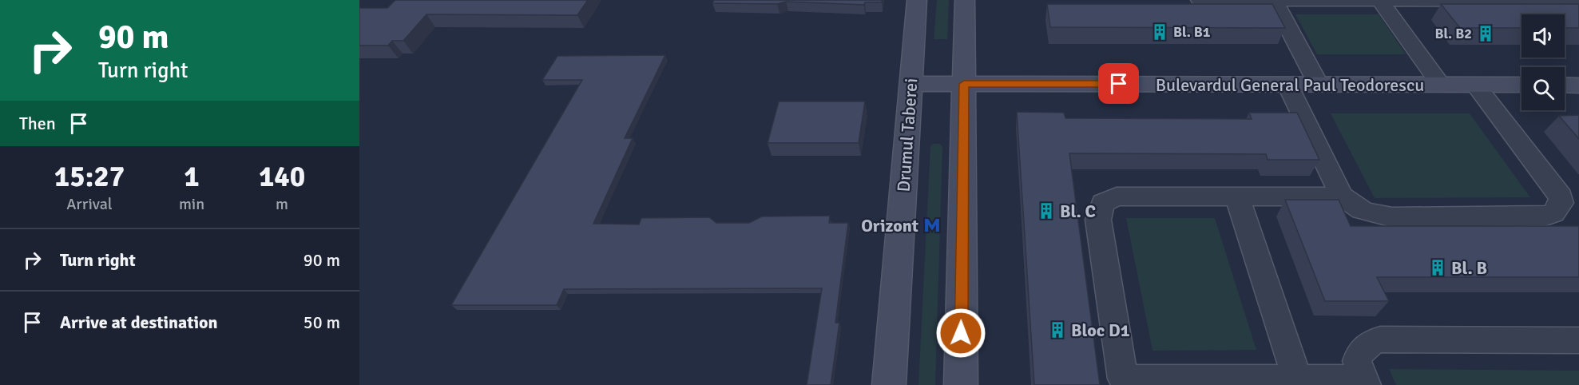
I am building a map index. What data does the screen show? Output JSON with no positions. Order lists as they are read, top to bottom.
{
  "streets": {
    "main road": ["Bulevardul General Paul Teodorescu", "Drumul Taberei"]
  },
  "crossings": [
    ["Bulevardul General Paul Teodorescu", "Drumul Taberei"]
  ],
  "places": {
    "building": [
      "Bl. B1",
      "Bl. B2",
      "Bl. C",
      "Bl. B",
      "Bloc D1"
    ],
    "metro station": ["Orizont"]
  },
  "page": {
    "turn": ["90 m", "Turn right"],
    "then": "Then",
    "eta": [
      "15:27",
      "Arrival",
      "1",
      "min",
      "140",
      "m"
    ],
    "list": [
      {
        "name": "Turn right",
        "value": "90 m"
      },
      {
        "name": "Arrive at destination",
        "value": "50 m"
      }
    ]
  }
}
